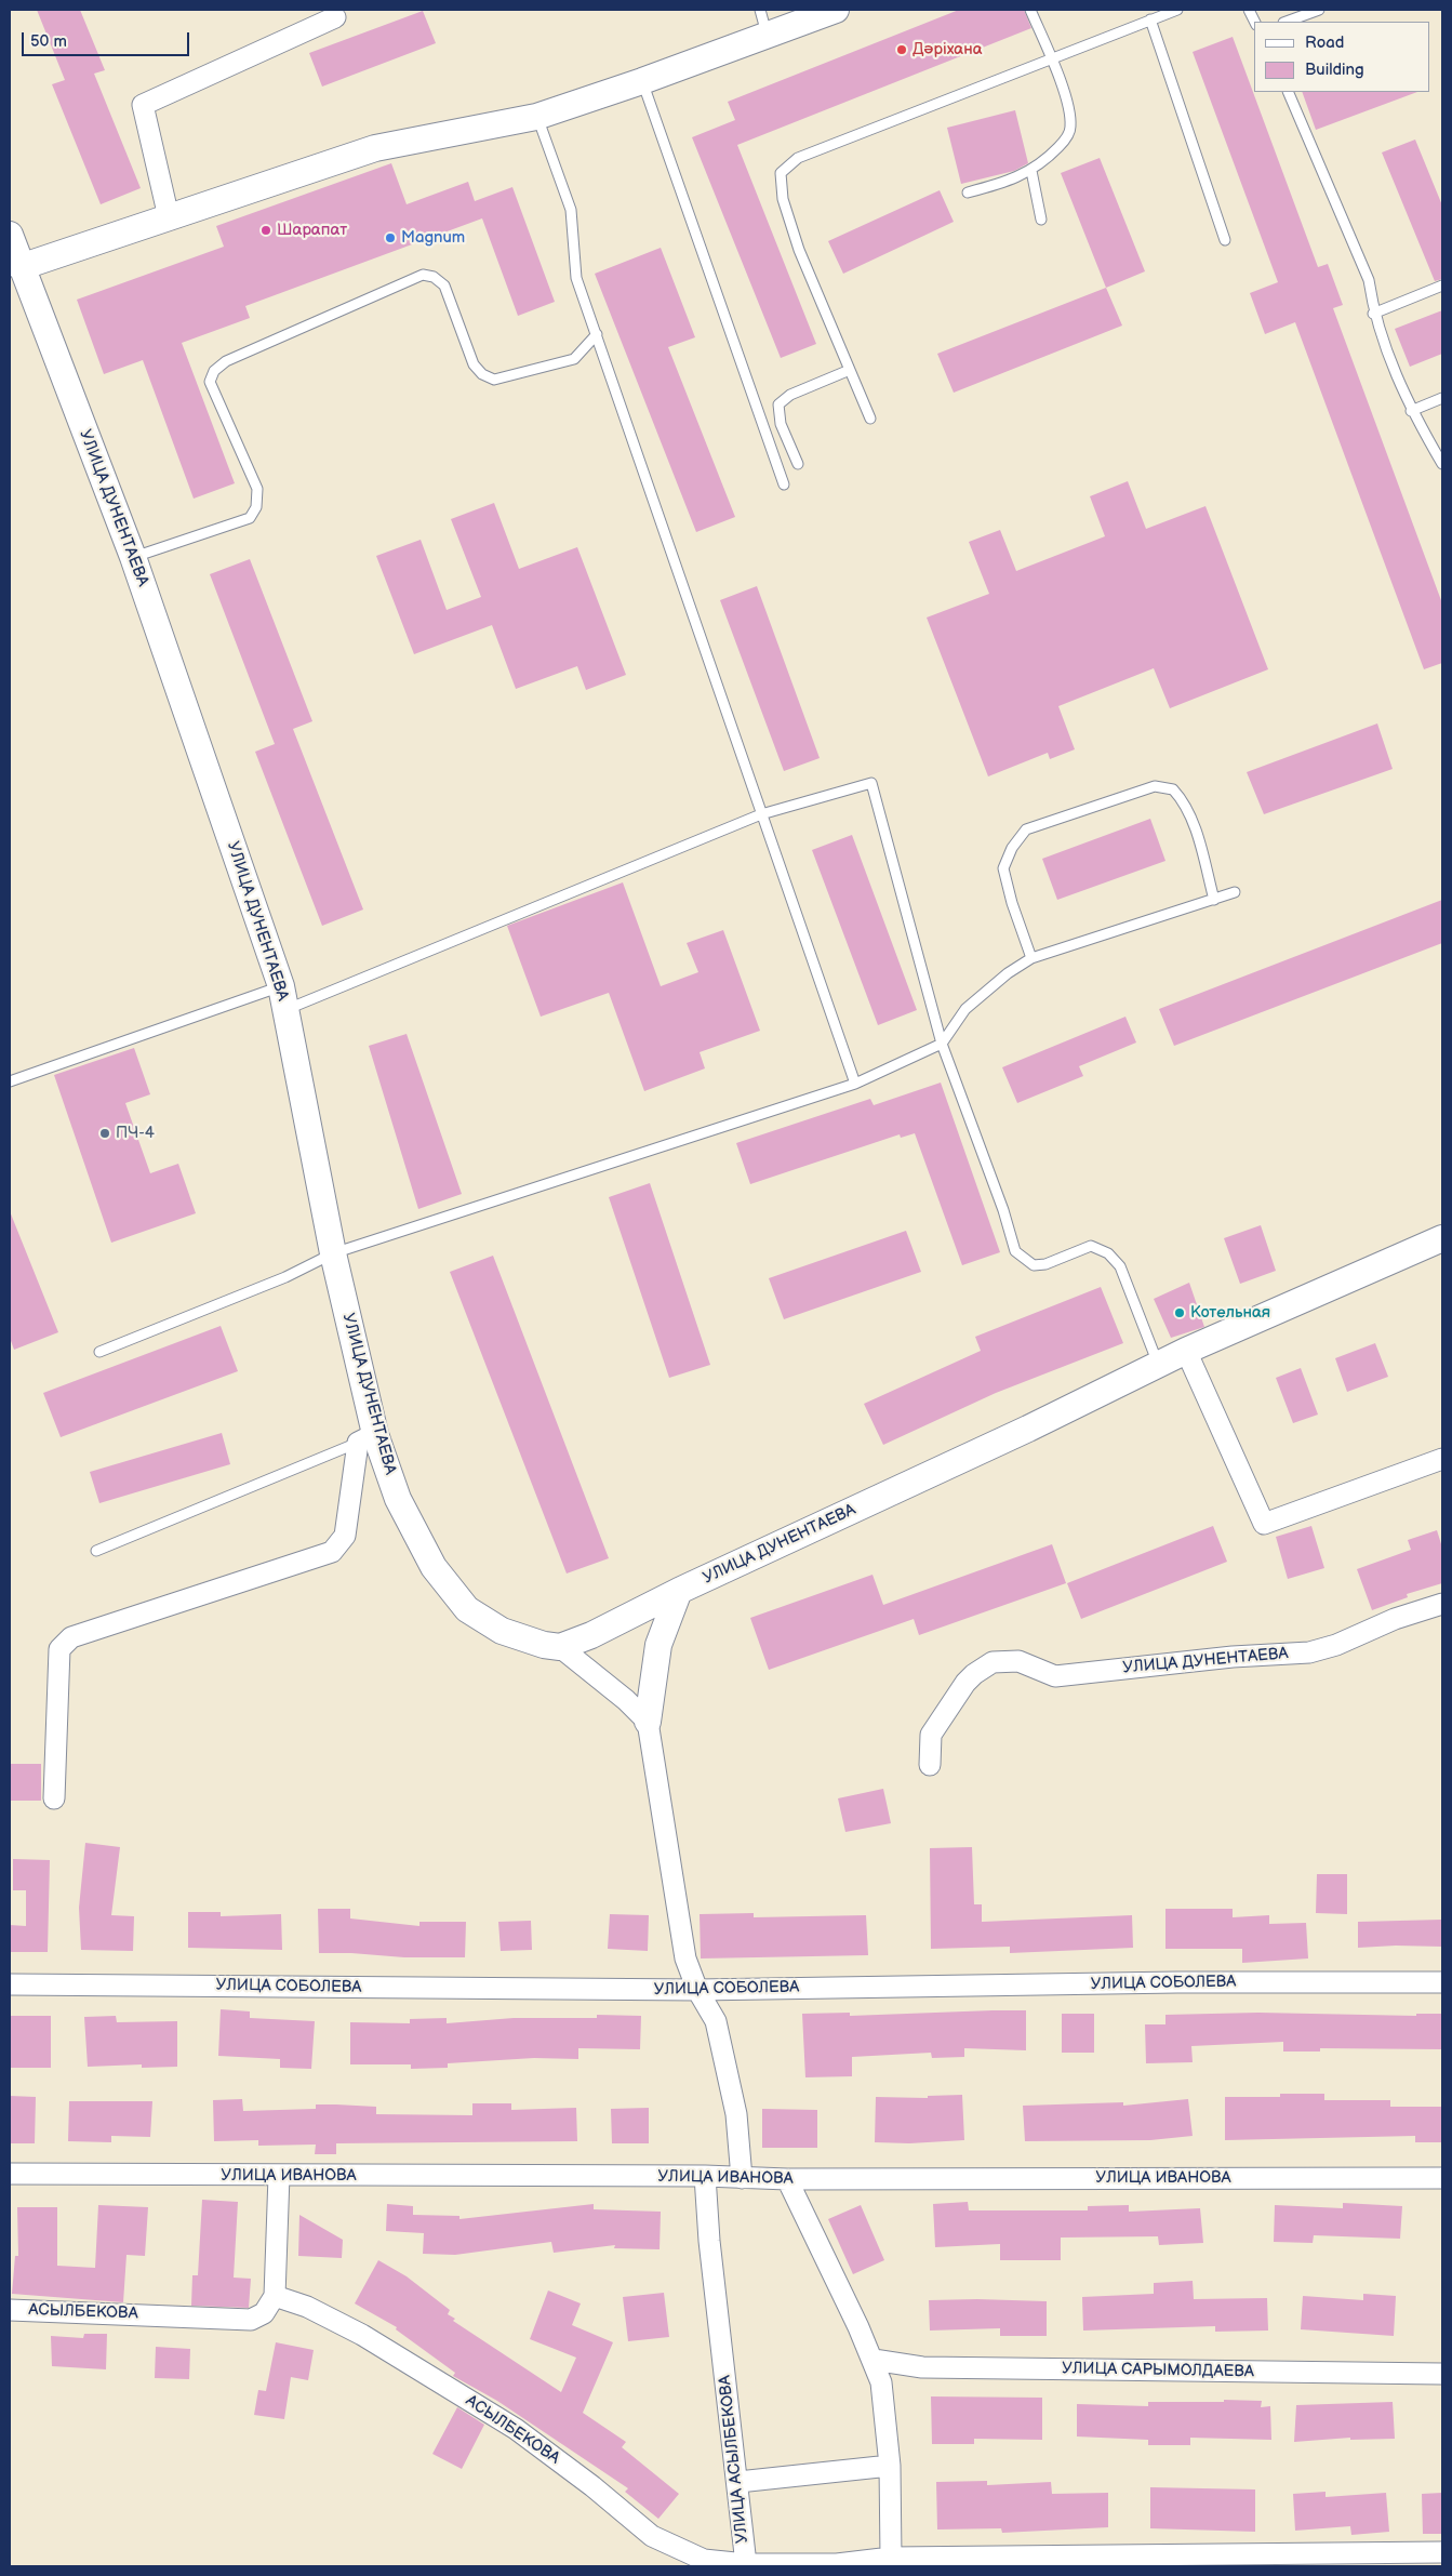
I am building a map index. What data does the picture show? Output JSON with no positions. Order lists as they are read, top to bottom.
{
  "streets": {
    "street": [
      "УЛИЦА ДУНЕНТАЕВА",
      "УЛИЦА СОБОЛЕВА",
      "УЛИЦА ИВАНОВА",
      "АСЫЛБЕКОВА",
      "УЛИЦА САРЫМОЛДАЕВА",
      "УЛИЦА АСЫЛБЕКОВА"
    ]
  },
  "crossings": [
    ["УЛИЦА ИВАНОВА", "УЛИЦА АСЫЛБЕКОВА"],
    ["АСЫЛБЕКОВА", "УЛИЦА АСЫЛБЕКОВА"]
  ],
  "places": [
    "Дəріхана",
    "Шарапат",
    "Magnum",
    "ПЧ-4",
    "Котельная"
  ],
  "legend": ["Road", "Building"],
  "scale_bar": "50 m"
}
